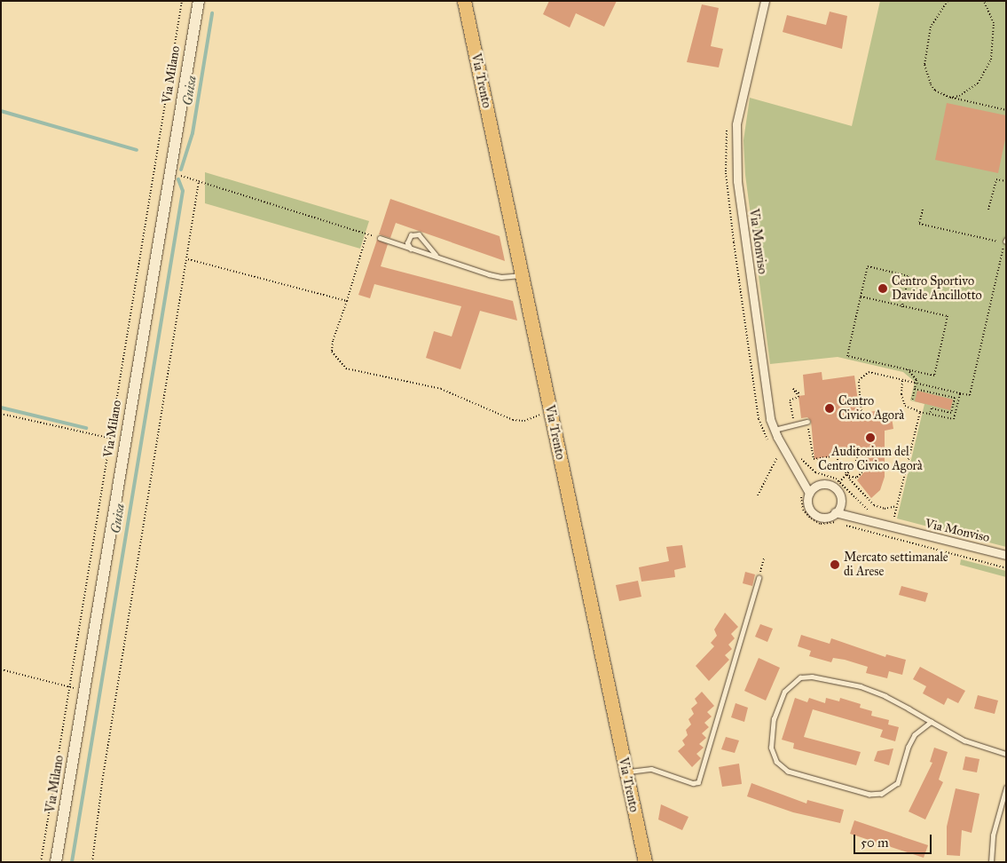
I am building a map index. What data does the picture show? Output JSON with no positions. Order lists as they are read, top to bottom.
{
  "streets": {
    "main road": ["Via Trento"],
    "street": ["Via Milano", "Via Monviso"]
  },
  "water": ["Guisa"],
  "places": [
    "Centro Sportivo Davide Ancillotto",
    "Centro Civico Agorà",
    "Auditorium del Centro Civico Agorà",
    "Mercato settimanale di Arese"
  ],
  "scale_bar": "50 m"
}
